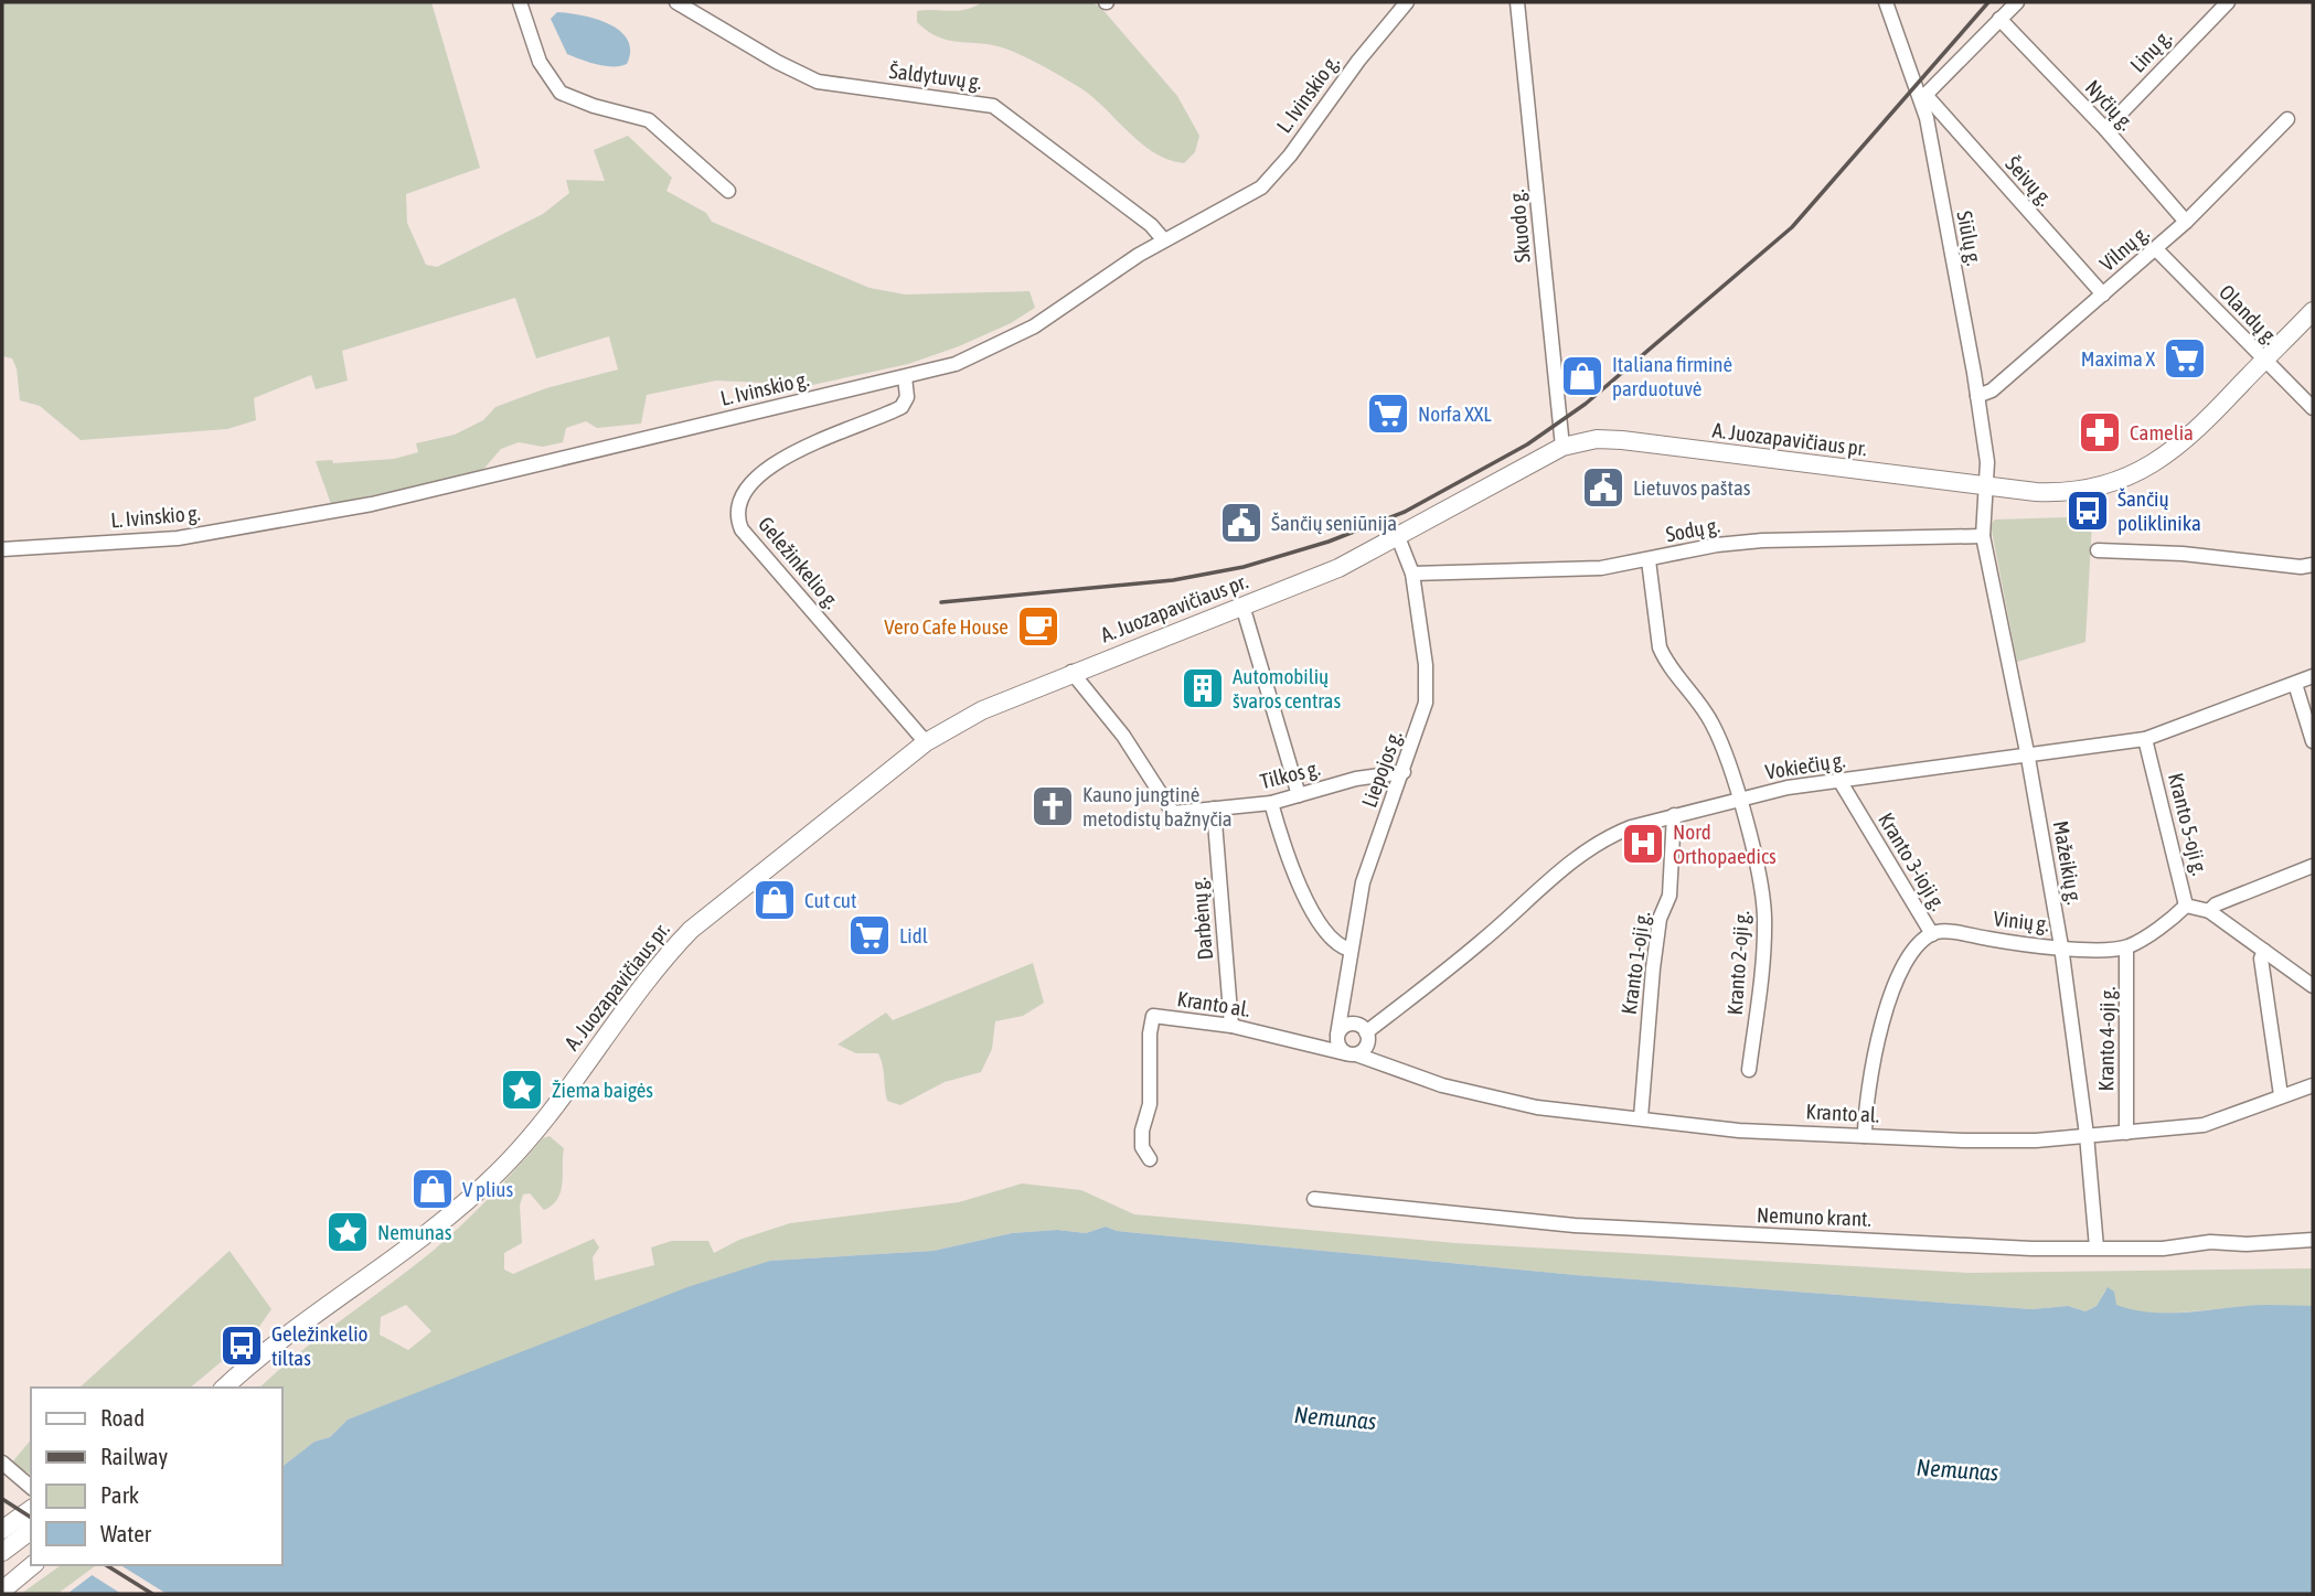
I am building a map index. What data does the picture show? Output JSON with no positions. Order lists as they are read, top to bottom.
{
  "streets": {
    "main road": ["A. Juozapavičiaus pr."],
    "street": [
      "Linų g.",
      "Šaldytuvų g.",
      "L. Ivinskio g.",
      "Nyčių g.",
      "Šeivų g.",
      "Skuodo g.",
      "Siūlų g.",
      "Vilnų g.",
      "Olandų g.",
      "Sodų g.",
      "Geležinkelio g.",
      "Vokiečių g.",
      "Liepojos g.",
      "Tilkos g.",
      "Kranto 5-oji g.",
      "Kranto 3-ioji g.",
      "Mažeikių g.",
      "Darbėnų g.",
      "Vinių g.",
      "Kranto 1-oji g.",
      "Kranto 2-oji g.",
      "Kranto al.",
      "Kranto 4-oji g.",
      "Nemuno krant."
    ]
  },
  "crossings": [
    ["Linų g.", "Nyčių g."],
    ["Šaldytuvų g.", "L. Ivinskio g."],
    ["L. Ivinskio g.", "Geležinkelio g."],
    ["Nyčių g.", "Vilnų g."],
    ["Šeivų g.", "Siūlų g."],
    ["Šeivų g.", "Vilnų g."],
    ["Skuodo g.", "A. Juozapavičiaus pr."],
    ["Siūlų g.", "Vilnų g."],
    ["Siūlų g.", "A. Juozapavičiaus pr."],
    ["Siūlų g.", "Mažeikių g."],
    ["Vilnų g.", "Olandų g."],
    ["Olandų g.", "A. Juozapavičiaus pr."],
    ["A. Juozapavičiaus pr.", "Geležinkelio g."],
    ["A. Juozapavičiaus pr.", "Liepojos g."],
    ["A. Juozapavičiaus pr.", "Tilkos g."],
    ["A. Juozapavičiaus pr.", "Mažeikių g."],
    ["Sodų g.", "Liepojos g."],
    ["Sodų g.", "Mažeikių g."],
    ["Sodų g.", "Kranto 2-oji g."],
    ["Vokiečių g.", "Kranto 5-oji g."],
    ["Vokiečių g.", "Kranto 3-ioji g."],
    ["Vokiečių g.", "Mažeikių g."],
    ["Vokiečių g.", "Kranto 1-oji g."],
    ["Vokiečių g.", "Kranto 2-oji g."],
    ["Liepojos g.", "Tilkos g."],
    ["Tilkos g.", "Darbėnų g."],
    ["Kranto 3-ioji g.", "Vinių g."],
    ["Kranto 3-ioji g.", "Kranto al."],
    ["Mažeikių g.", "Vinių g."],
    ["Mažeikių g.", "Kranto al."],
    ["Mažeikių g.", "Nemuno krant."],
    ["Darbėnų g.", "Kranto al."],
    ["Vinių g.", "Kranto 4-oji g."],
    ["Kranto 1-oji g.", "Kranto al."],
    ["Kranto al.", "Kranto 4-oji g."]
  ],
  "water": ["Nemunas"],
  "places": {
    "supermarket": ["Maxima X", "Norfa XXL", "Lidl"],
    "shop": ["Italiana firminė parduotuvė", "Cut cut", "V plius"],
    "pharmacy": ["Camelia"],
    "public building": ["Lietuvos paštas", "Šančių seniūnija"],
    "bus stop": ["Šančių poliklinika", "Geležinkelio tiltas"],
    "cafe": ["Vero Cafe House"],
    "building": ["Automobilių švaros centras"],
    "church": ["Kauno jungtinė metodistų bažnyčia"],
    "hospital": ["Nord Orthopaedics"],
    "place": ["Žiema baigės", "Nemunas"]
  },
  "legend": [
    "Road",
    "Railway",
    "Park",
    "Water"
  ]
}
